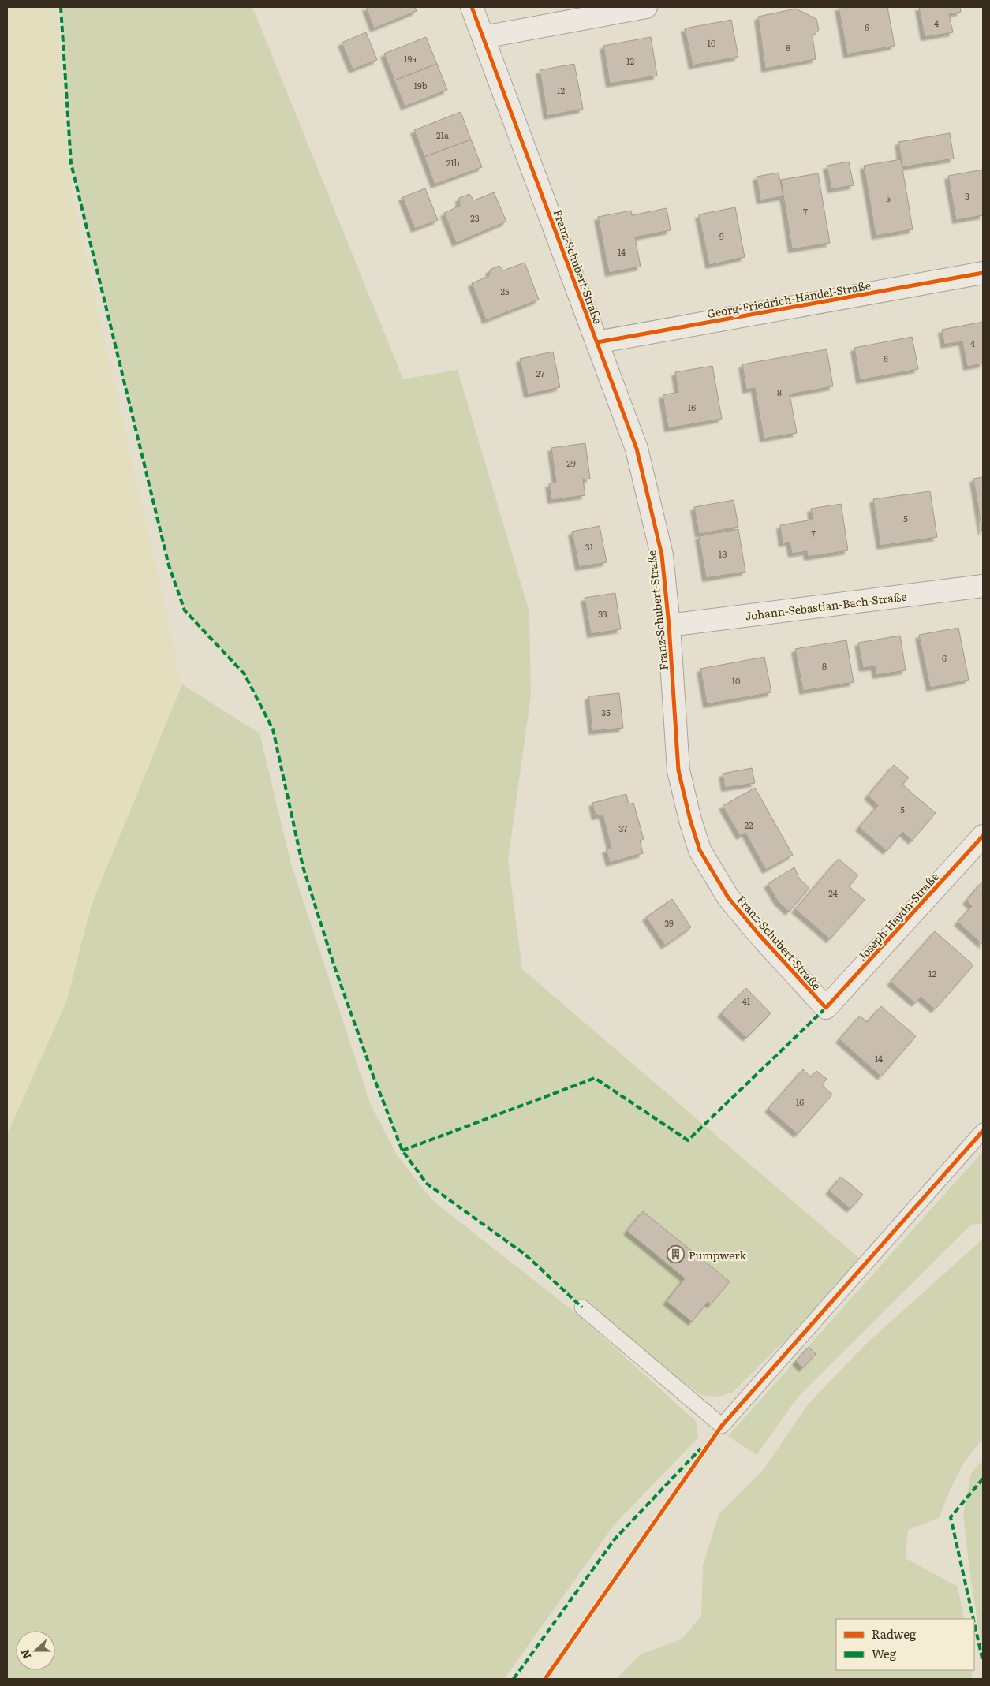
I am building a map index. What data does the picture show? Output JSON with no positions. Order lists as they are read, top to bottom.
{
  "streets": {
    "street": [
      "Franz-Schubert-Straße",
      "Georg-Friedrich-Händel-Straße",
      "Johann-Sebastian-Bach-Straße",
      "Joseph-Haydn-Straße"
    ]
  },
  "crossings": [
    ["Franz-Schubert-Straße", "Georg-Friedrich-Händel-Straße"],
    ["Franz-Schubert-Straße", "Johann-Sebastian-Bach-Straße"],
    ["Franz-Schubert-Straße", "Joseph-Haydn-Straße"]
  ],
  "places": {
    "building": ["Pumpwerk"]
  },
  "house_numbers": [
    "4",
    "6",
    "10",
    "8",
    "19a",
    "12",
    "19b",
    "12",
    "21a",
    "21b",
    "3",
    "5",
    "7",
    "23",
    "9",
    "14",
    "25",
    "4",
    "6",
    "27",
    "8",
    "16",
    "29",
    "5",
    "7",
    "31",
    "18",
    "33",
    "6",
    "8",
    "10",
    "35",
    "5",
    "22",
    "37",
    "24",
    "39",
    "12",
    "41",
    "14",
    "16"
  ],
  "legend": ["Radweg", "Weg"],
  "north": "left"
}
